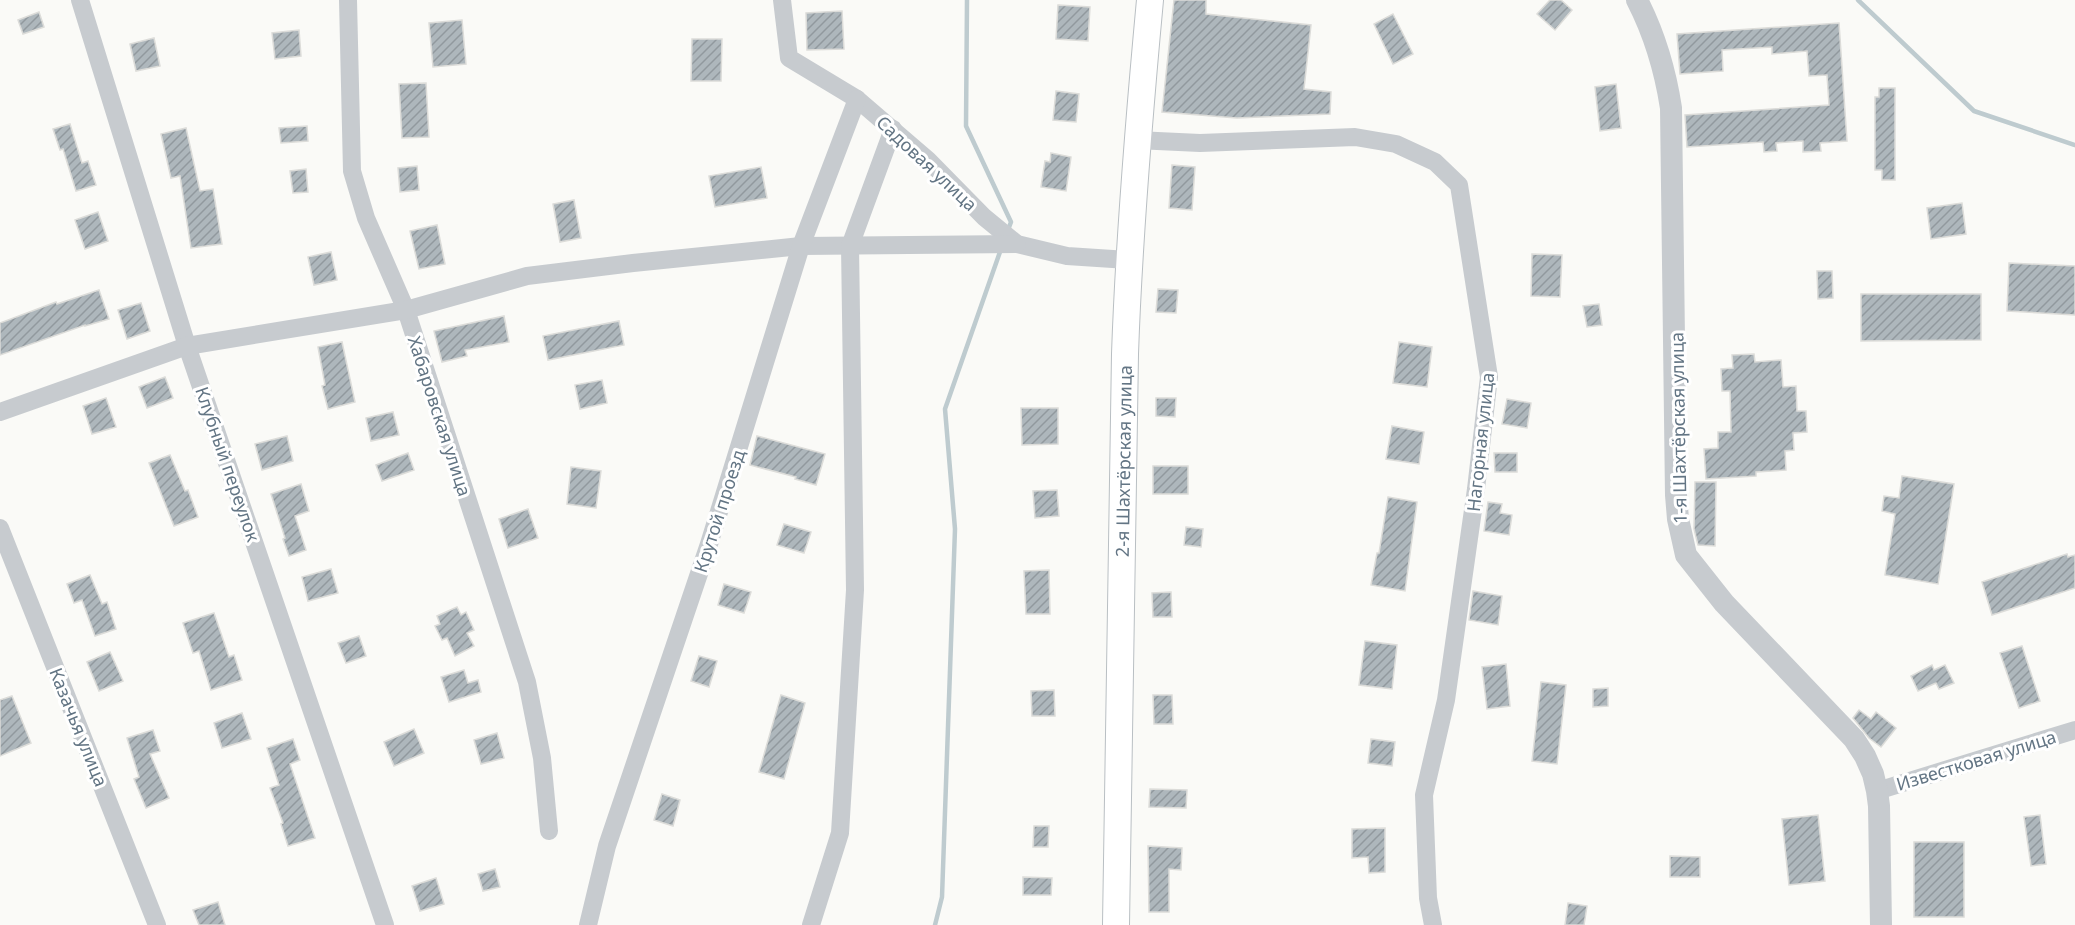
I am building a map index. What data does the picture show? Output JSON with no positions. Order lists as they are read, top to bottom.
{
  "streets": {
    "main road": ["2-я Шахтёрская улица"],
    "street": [
      "Садовая улица",
      "Хабаровская улица",
      "1-я Шахтёрская улица",
      "Нагорная улица",
      "Клубный переулок",
      "Крутой проезд",
      "Казачья улица",
      "Известковая улица"
    ]
  },
  "crossings": [
    ["Садовая улица", "2-я Шахтёрская улица"],
    ["Садовая улица", "Крутой проезд"],
    ["1-я Шахтёрская улица", "Известковая улица"],
    ["Нагорная улица", "2-я Шахтёрская улица"]
  ]
}
